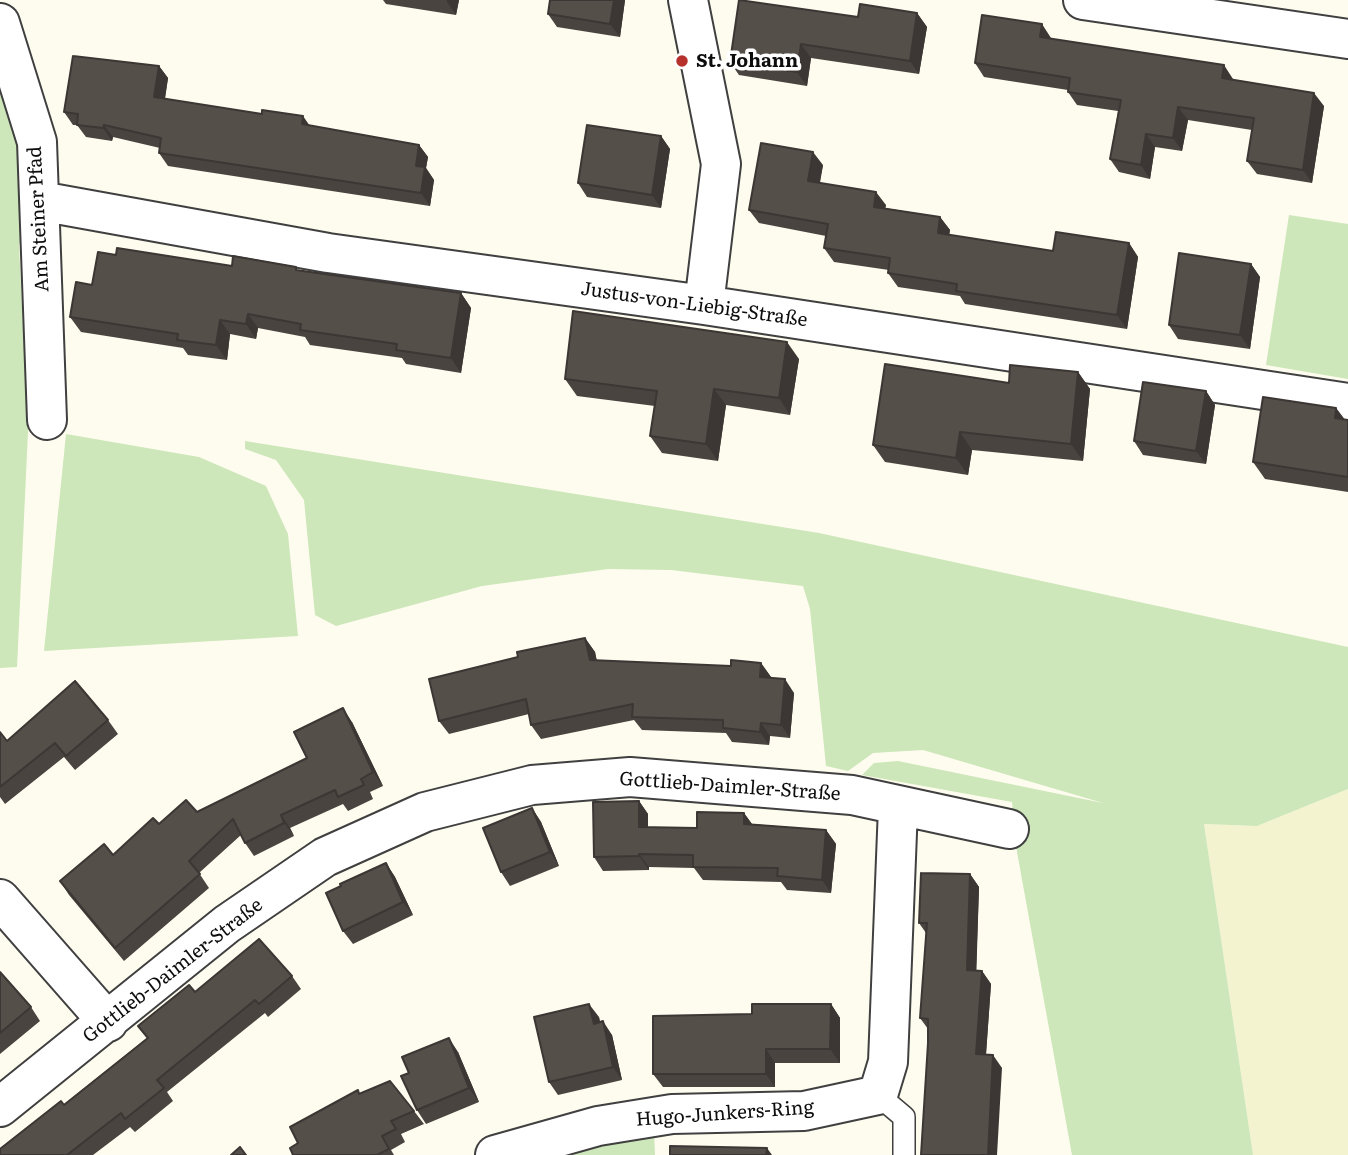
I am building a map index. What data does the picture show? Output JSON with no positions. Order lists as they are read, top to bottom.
{
  "streets": {
    "street": [
      "Am Steiner Pfad",
      "Justus-von-Liebig-Straße",
      "Gottlieb-Daimler-Straße",
      "Hugo-Junkers-Ring"
    ]
  },
  "crossings": [
    ["Am Steiner Pfad", "Justus-von-Liebig-Straße"]
  ],
  "places": ["St. Johann"]
}
